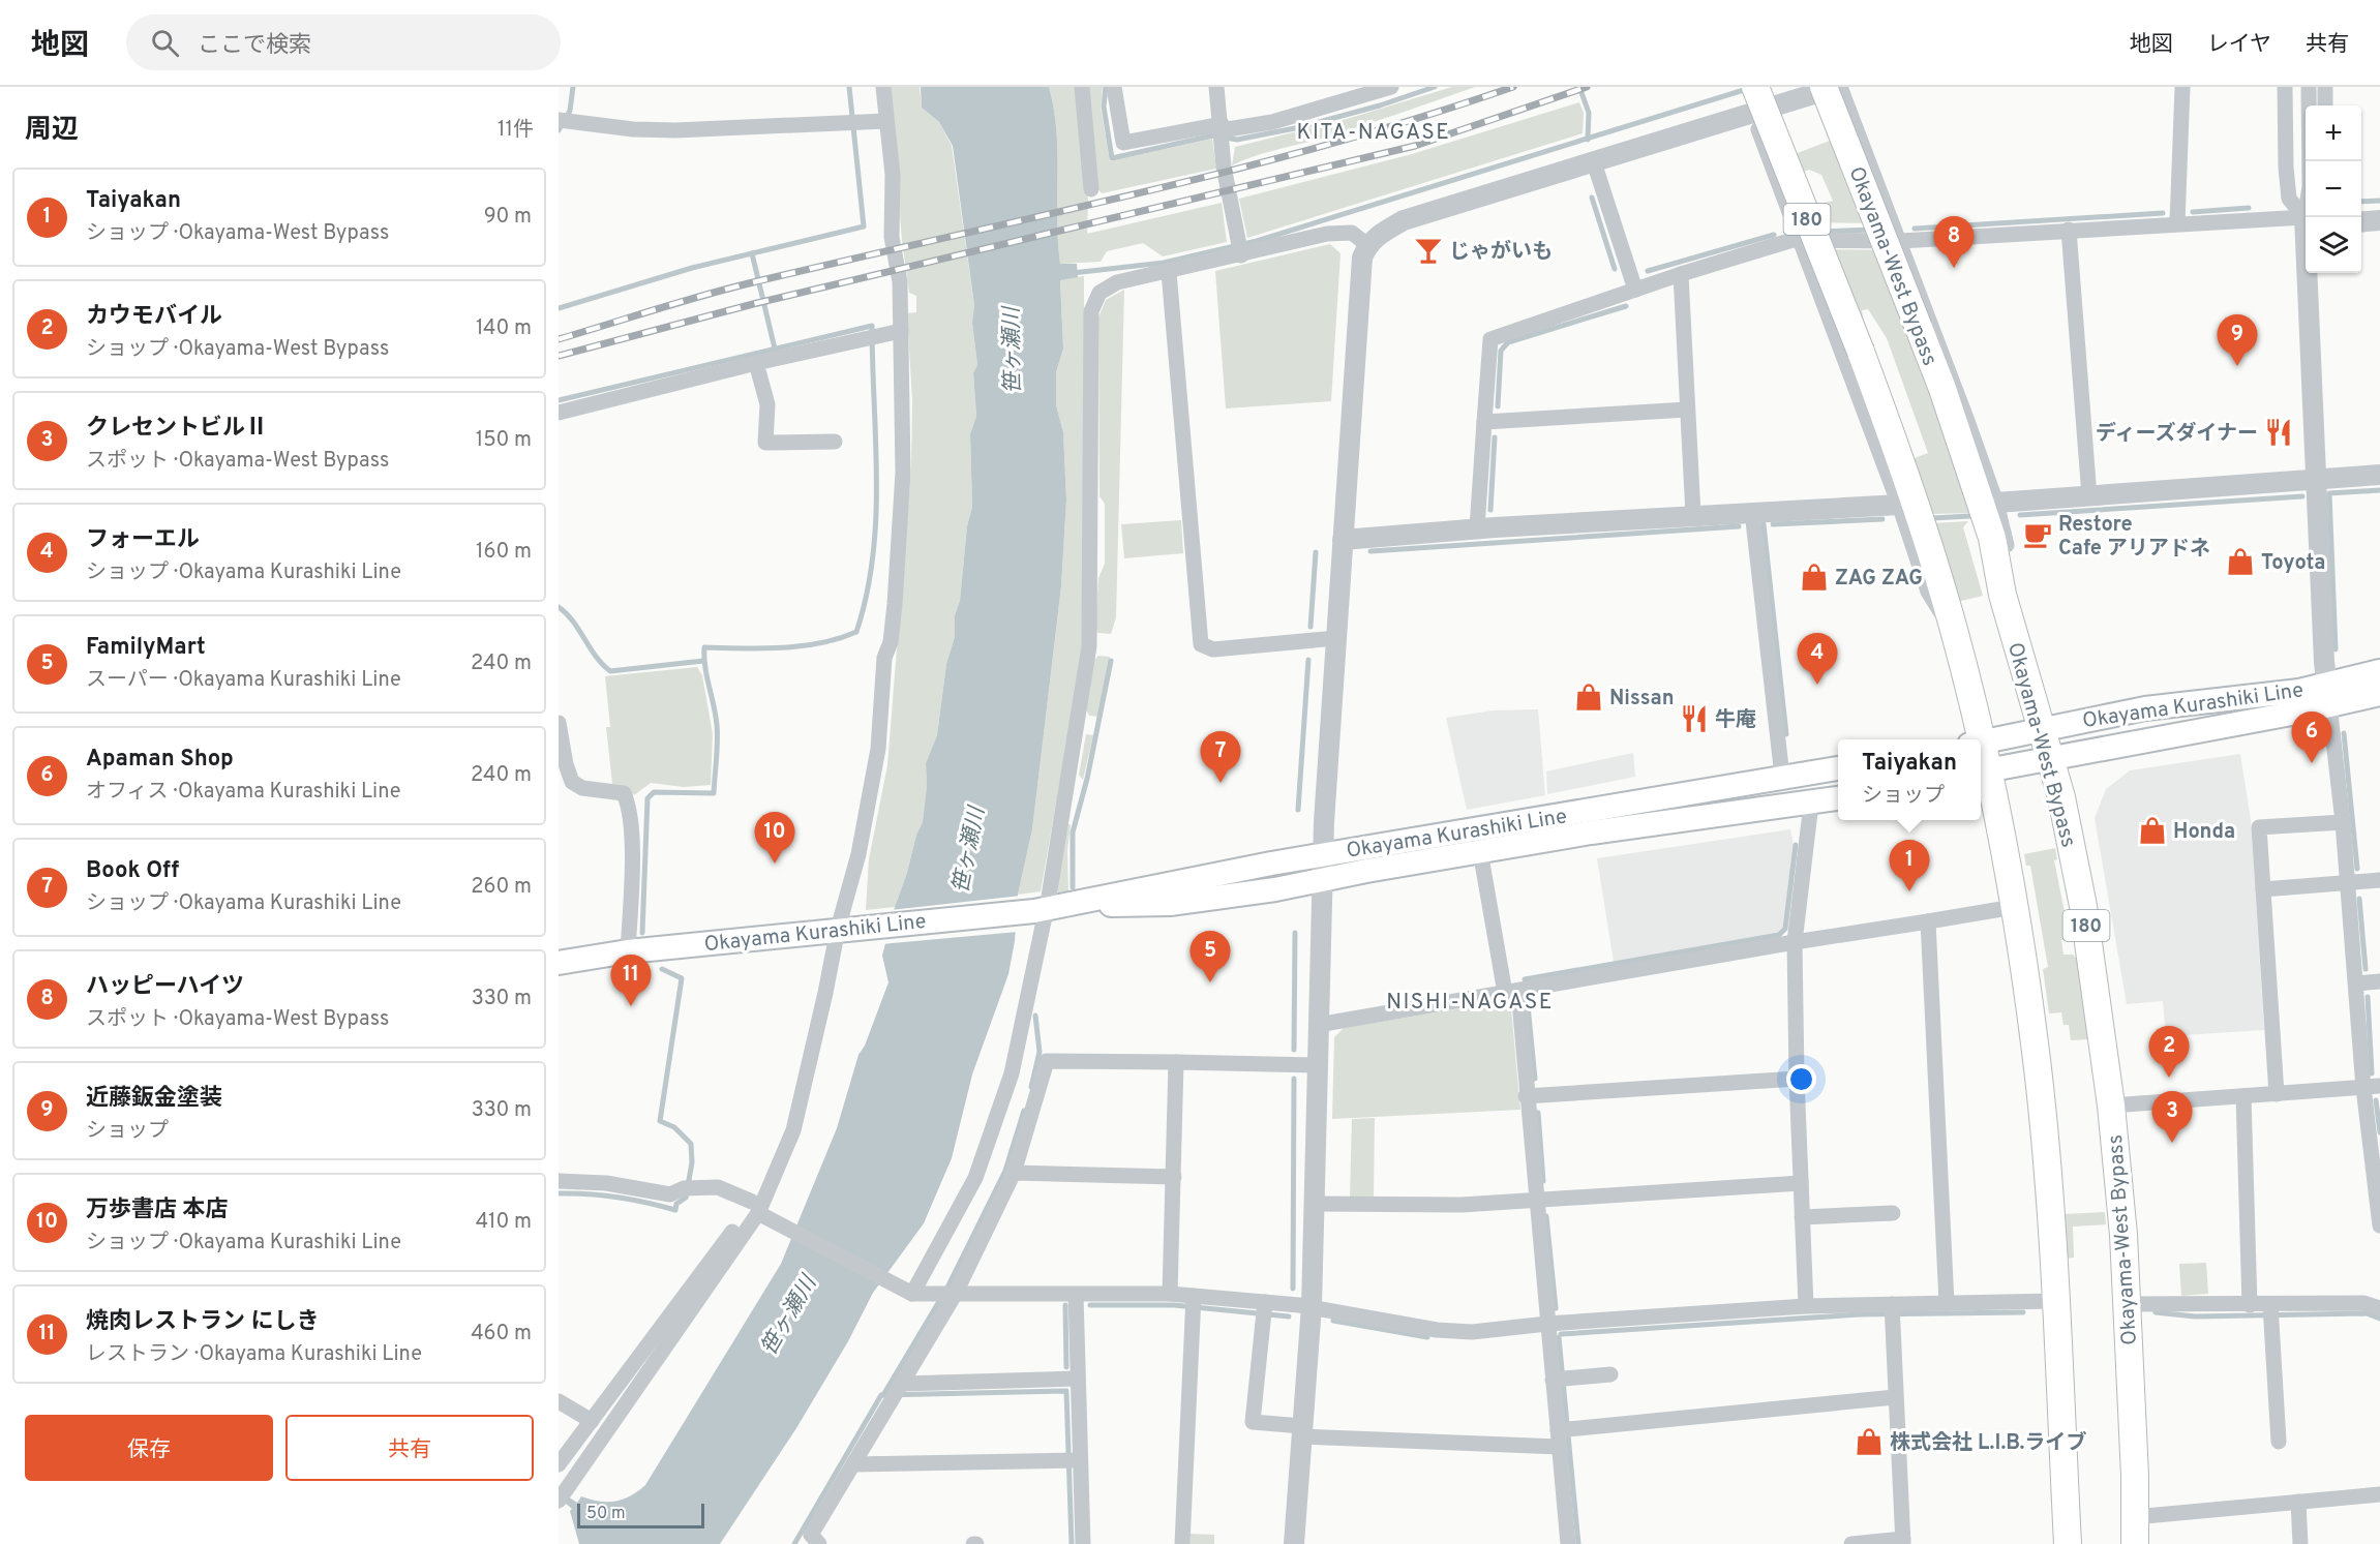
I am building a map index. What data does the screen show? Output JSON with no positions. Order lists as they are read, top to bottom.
{
  "streets": {
    "highway": ["180", "Okayama-West Bypass"],
    "main road": ["Okayama Kurashiki Line"]
  },
  "crossings": [
    ["180", "Okayama Kurashiki Line"],
    ["Okayama-West Bypass", "Okayama Kurashiki Line"]
  ],
  "districts": ["KITA-NAGASE", "NISHI-NAGASE"],
  "water": ["笹ヶ瀬川"],
  "places": {
    "bar": ["じゃがいも"],
    "restaurant": ["ディーズダイナー", "牛庵"],
    "cafe": ["Restore Cafe アリアドネ"],
    "shop": [
      "Toyota",
      "ZAG ZAG",
      "Nissan",
      "Honda",
      "株式会社 L.I.B.ライブ"
    ]
  },
  "scale_bar": "50 m",
  "page": {
    "header": "地図",
    "search": "ここで検索",
    "nav": ["地図", "レイヤ", "共有"],
    "heading": ["周辺", "11件"],
    "map_buttons": ["+", "−"],
    "list": [
      {
        "mark": "1",
        "name": "Taiyakan",
        "note": "ショップ · Okayama-West Bypass",
        "value": "90 m"
      },
      {
        "mark": "2",
        "name": "カウモバイル",
        "note": "ショップ · Okayama-West Bypass",
        "value": "140 m"
      },
      {
        "mark": "3",
        "name": "クレセントビルⅡ",
        "note": "スポット · Okayama-West Bypass",
        "value": "150 m"
      },
      {
        "mark": "4",
        "name": "フォーエル",
        "note": "ショップ · Okayama Kurashiki Line",
        "value": "160 m"
      },
      {
        "mark": "5",
        "name": "FamilyMart",
        "note": "スーパー · Okayama Kurashiki Line",
        "value": "240 m"
      },
      {
        "mark": "6",
        "name": "Apaman Shop",
        "note": "オフィス · Okayama Kurashiki Line",
        "value": "240 m"
      },
      {
        "mark": "7",
        "name": "Book Off",
        "note": "ショップ · Okayama Kurashiki Line",
        "value": "260 m"
      },
      {
        "mark": "8",
        "name": "ハッピーハイツ",
        "note": "スポット · Okayama-West Bypass",
        "value": "330 m"
      },
      {
        "mark": "9",
        "name": "近藤鈑金塗装",
        "note": "ショップ",
        "value": "330 m"
      },
      {
        "mark": "10",
        "name": "万歩書店 本店",
        "note": "ショップ · Okayama Kurashiki Line",
        "value": "410 m"
      },
      {
        "mark": "11",
        "name": "焼肉レストラン にしき",
        "note": "レストラン · Okayama Kurashiki Line",
        "value": "460 m"
      }
    ],
    "pins": [
      "8",
      "9",
      "4",
      "6",
      "7",
      "10",
      "1",
      "5",
      "11",
      "2",
      "3"
    ],
    "popup": ["Taiyakan", "ショップ"],
    "buttons": ["保存", "共有"],
    "scale": "50 m"
  }
}
